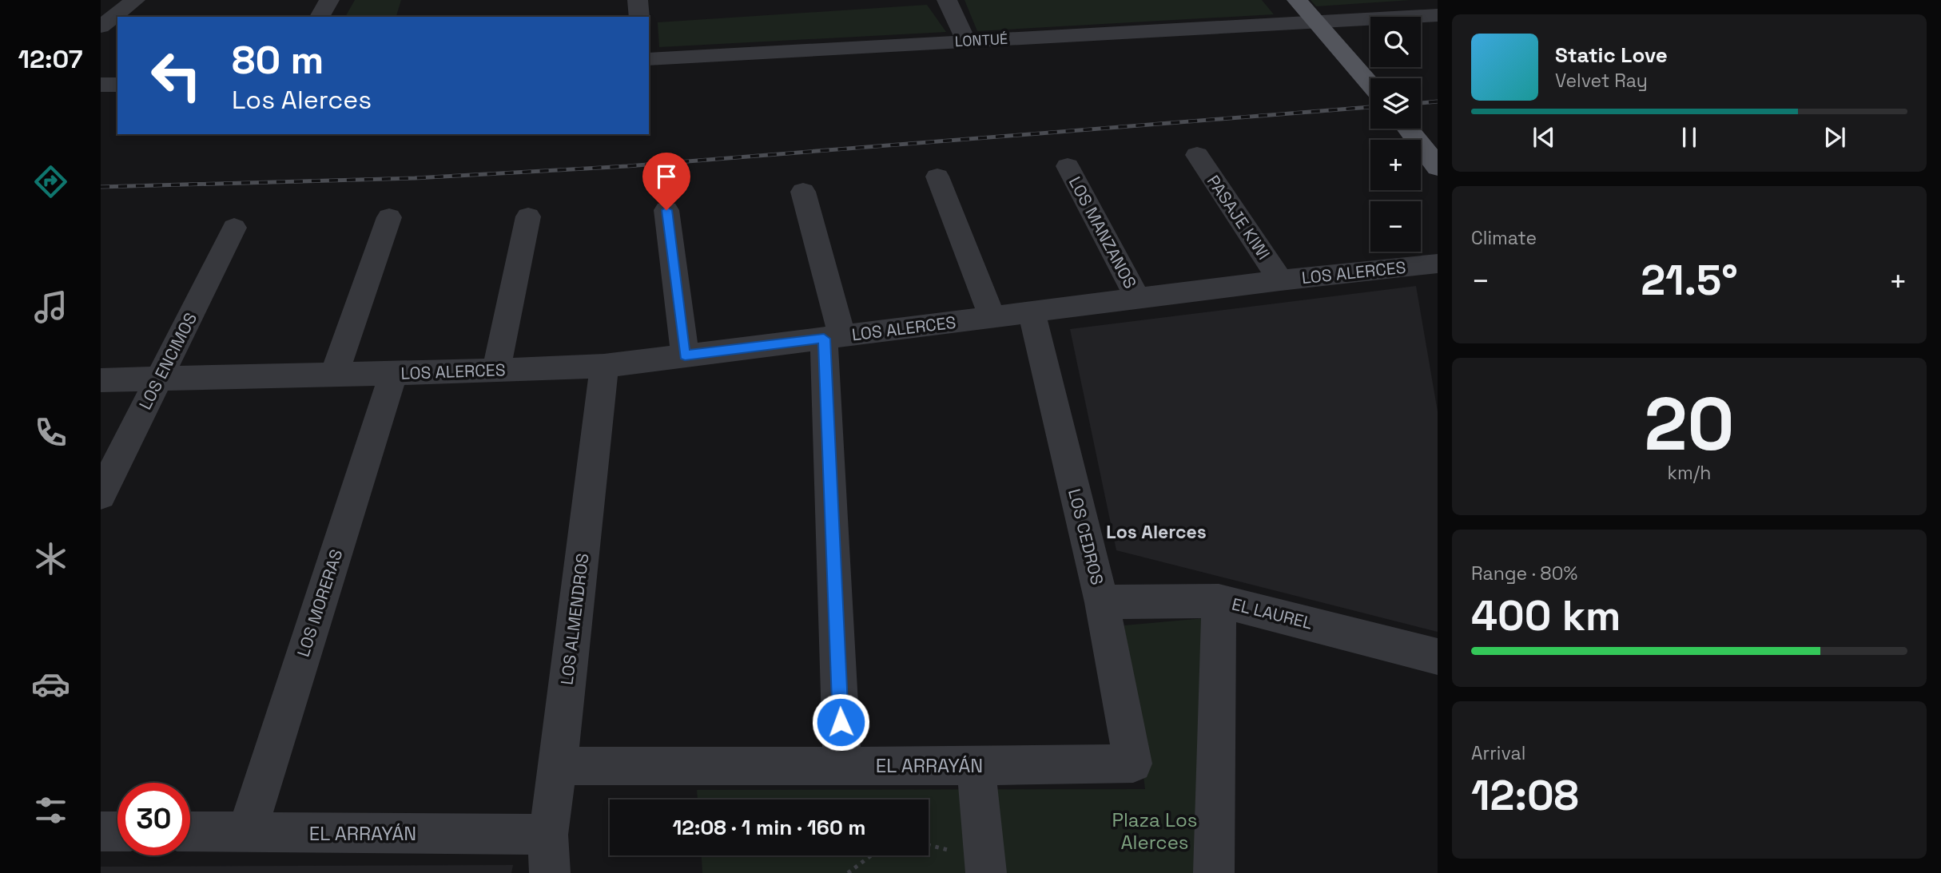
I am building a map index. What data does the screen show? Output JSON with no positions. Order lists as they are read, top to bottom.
{
  "streets": {
    "street": [
      "LONTUÉ",
      "PASAJE KIWI",
      "LOS MANZANOS",
      "LOS ALERCES",
      "LOS ENCIMOS",
      "LOS CEDROS",
      "LOS MORERAS",
      "EL LAUREL",
      "LOS ALMENDROS",
      "EL ARRAYÁN"
    ]
  },
  "crossings": [
    ["PASAJE KIWI", "LOS ALERCES"],
    ["LOS MANZANOS", "LOS ALERCES"],
    ["LOS ALERCES", "LOS ENCIMOS"],
    ["LOS ALERCES", "LOS CEDROS"],
    ["LOS ALERCES", "LOS MORERAS"],
    ["LOS ALERCES", "LOS ALMENDROS"],
    ["LOS CEDROS", "EL LAUREL"],
    ["LOS CEDROS", "EL ARRAYÁN"],
    ["LOS MORERAS", "EL ARRAYÁN"],
    ["LOS ALMENDROS", "EL ARRAYÁN"]
  ],
  "districts": ["Los Alerces"],
  "parks": ["Plaza Los Alerces"],
  "page": {
    "tabs": "12:07",
    "map_buttons": ["+", "−"],
    "turn": ["80 m", "Los Alerces"],
    "song": ["Static Love", "Velvet Ray"],
    "tile": [
      "Climate",
      ["20", "km/h"],
      ["Range · 80%", "400 km"],
      ["Arrival", "12:08"]
    ],
    "heat": ["−", "21.5°", "+"],
    "limit": "30",
    "trip": "12:08 · 1 min · 160 m"
  }
}
